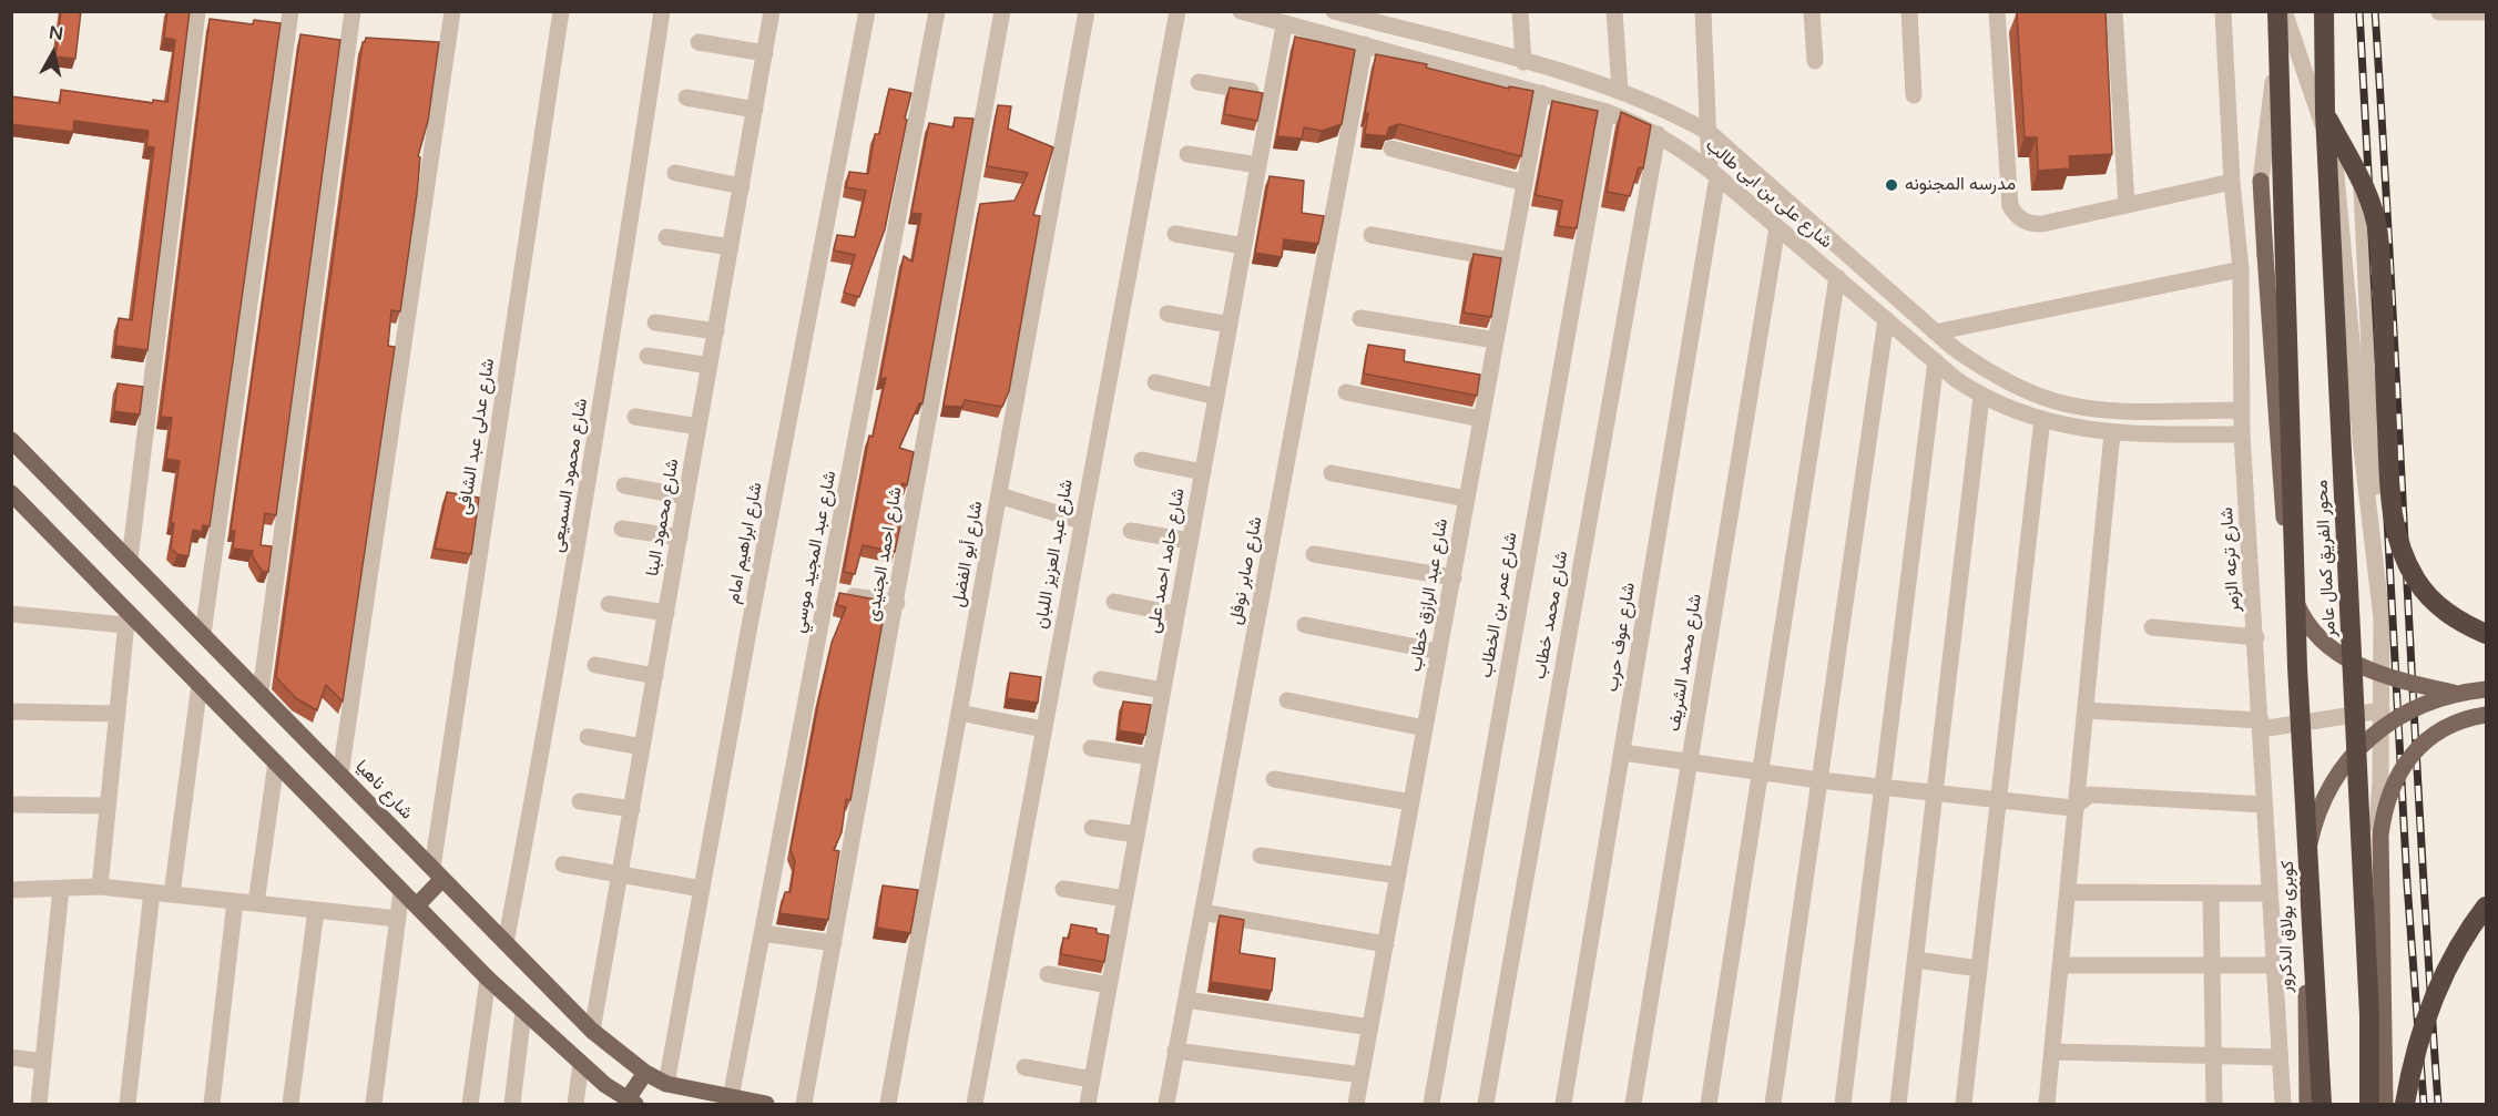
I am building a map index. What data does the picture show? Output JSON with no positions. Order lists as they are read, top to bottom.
{
  "streets": {
    "highway": ["محور الفريق كمال عامر"],
    "main road": ["شارع ناهيا", "كوبرى بولاق الدكرور"],
    "street": [
      "شارع على بن ابى طالب",
      "شارع عدلى عبد الشافى",
      "شارع محمود السميعى",
      "شارع محمود البنا",
      "شارع ابراهيم امام",
      "شارع عبد المجيد موسي",
      "شارع احمد الجنيدى",
      "شارع أبو الفضل",
      "شارع عبد العزيز اللبان",
      "شارع ترعه الزمر",
      "شارع حامد احمد على",
      "شارع صابر نوفل",
      "شارع عبد الرازق خطاب",
      "شارع عمر بن الخطاب",
      "شارع محمد خطاب",
      "شارع عوف حرب",
      "شارع محمد الشريف"
    ]
  },
  "crossings": [
    ["شارع على بن ابى طالب", "شارع ترعه الزمر"],
    ["شارع على بن ابى طالب", "شارع حامد احمد على"],
    ["شارع على بن ابى طالب", "شارع صابر نوفل"],
    ["شارع على بن ابى طالب", "شارع عبد الرازق خطاب"],
    ["شارع على بن ابى طالب", "شارع عمر بن الخطاب"],
    ["شارع على بن ابى طالب", "شارع محمد خطاب"],
    ["شارع على بن ابى طالب", "شارع عوف حرب"],
    ["شارع على بن ابى طالب", "شارع محمد الشريف"],
    ["شارع عدلى عبد الشافى", "شارع ناهيا"],
    ["شارع محمود السميعى", "شارع ناهيا"],
    ["شارع محمود البنا", "شارع ناهيا"],
    ["شارع ابراهيم امام", "شارع ناهيا"],
    ["شارع عبد المجيد موسي", "شارع ناهيا"]
  ],
  "places": ["مدرسه المجنونه"],
  "north": "top"
}
